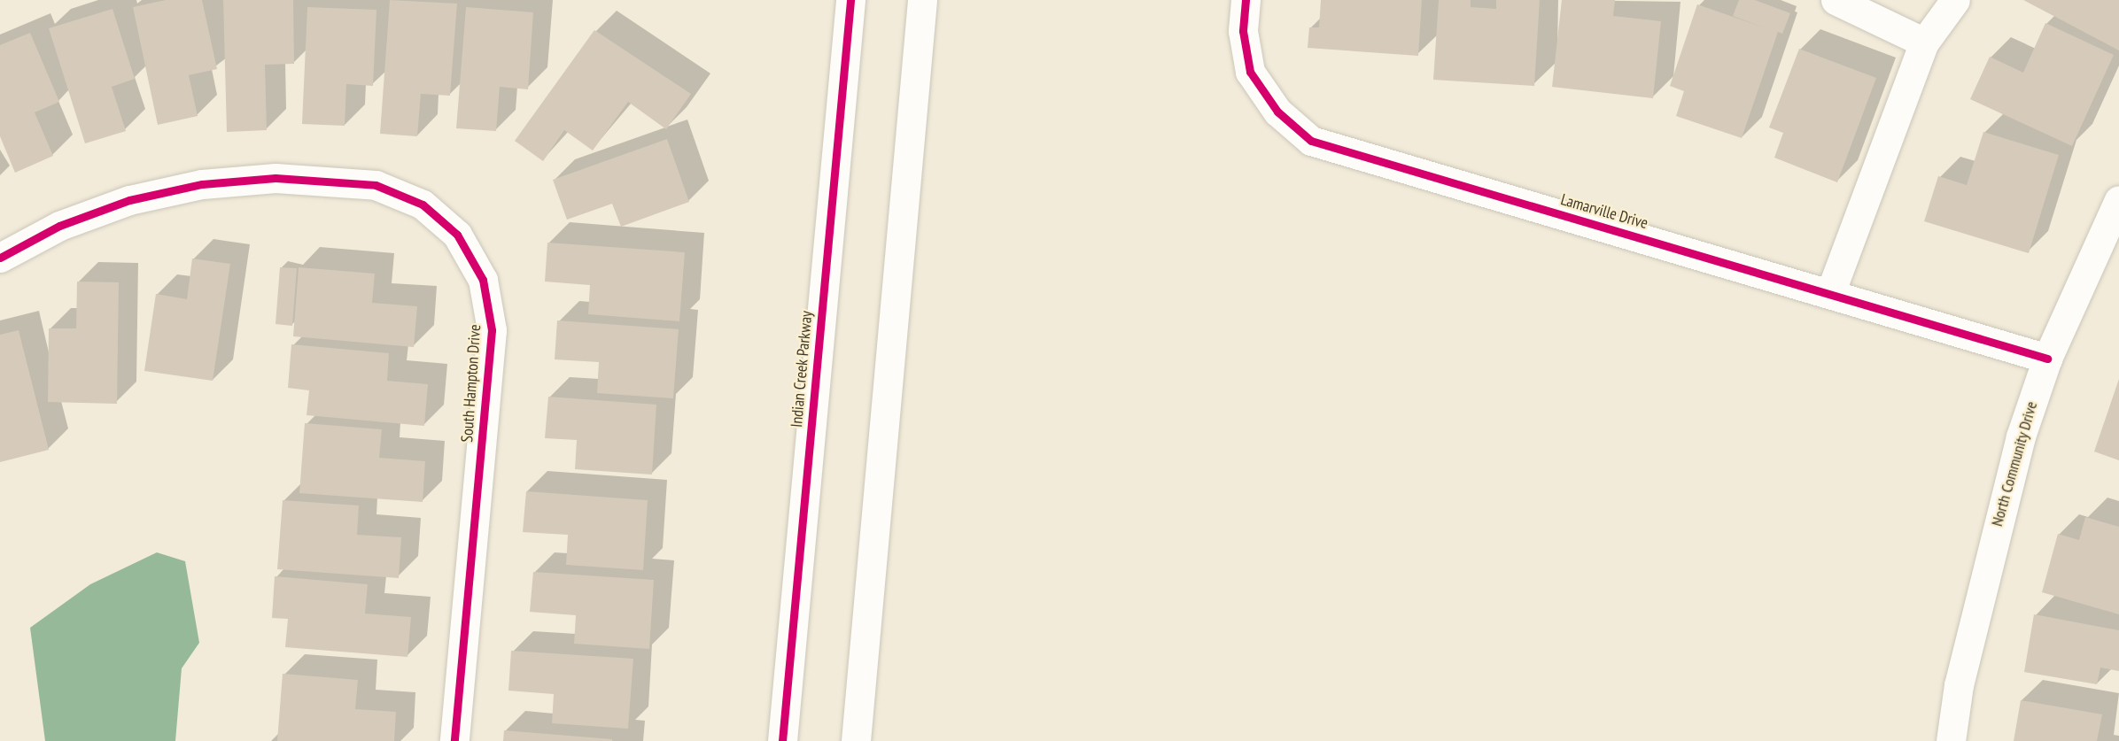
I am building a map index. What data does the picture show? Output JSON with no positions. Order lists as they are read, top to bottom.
{
  "streets": {
    "street": [
      "Lamarville Drive",
      "Indian Creek Parkway",
      "South Hampton Drive",
      "North Community Drive"
    ]
  },
  "crossings": [
    ["Lamarville Drive", "North Community Drive"]
  ]
}
